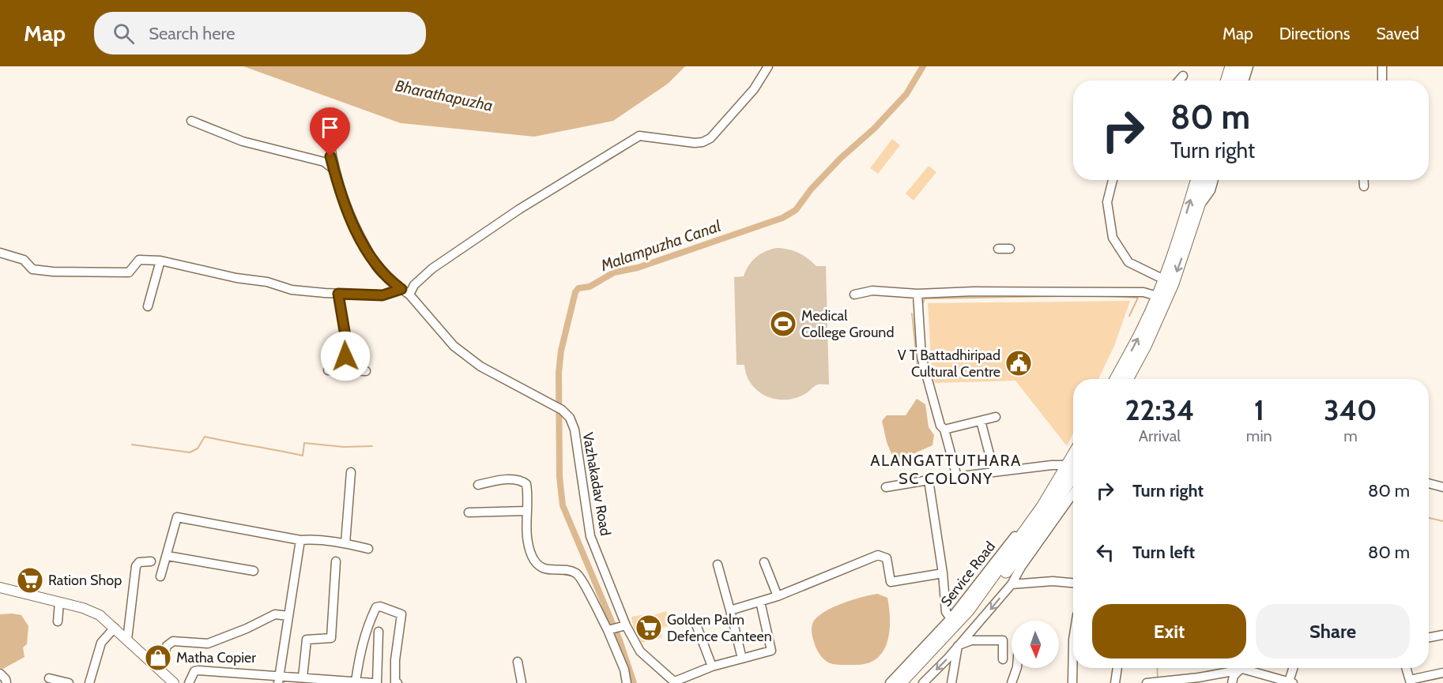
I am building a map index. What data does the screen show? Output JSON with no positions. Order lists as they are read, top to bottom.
{
  "streets": {
    "street": ["Vazhakadav Road", "Service Road"]
  },
  "districts": ["ALANGATTUTHARA SC COLONY"],
  "water": ["Bharathapuzha", "Malampuzha Canal"],
  "places": {
    "sports": ["Medical College Ground"],
    "public building": ["V T Battadhiripad Cultural Centre"],
    "supermarket": ["Ration Shop", "Golden Palm Defence Canteen"],
    "shop": ["Matha Copier"]
  },
  "north": "bottom",
  "page": {
    "header": "Map",
    "search": "Search here",
    "nav": ["Map", "Directions", "Saved"],
    "turn": ["80 m", "Turn right"],
    "eta": [
      "22:34",
      "Arrival",
      "1",
      "min",
      "340",
      "m"
    ],
    "list": [
      {
        "name": "Turn right",
        "value": "80 m"
      },
      {
        "name": "Turn left",
        "value": "80 m"
      }
    ],
    "buttons": ["Exit", "Share"]
  }
}
